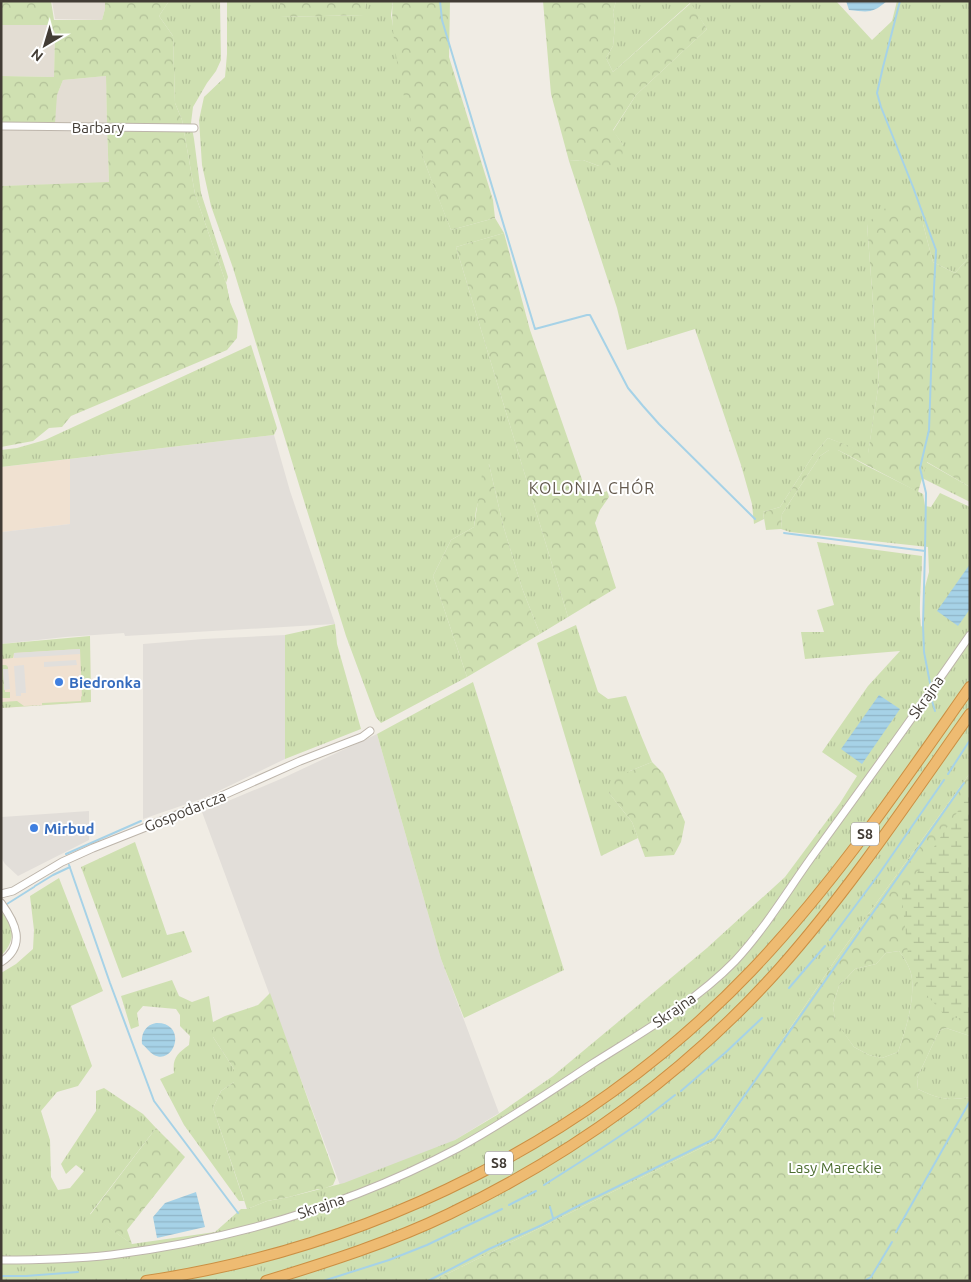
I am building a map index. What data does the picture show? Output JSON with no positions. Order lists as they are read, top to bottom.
{
  "streets": {
    "highway": ["S8"],
    "street": ["Barbary", "Skrajna", "Gospodarcza"]
  },
  "districts": ["KOLONIA CHÓR"],
  "parks": ["Lasy Mareckie"],
  "places": ["Biedronka", "Mirbud"],
  "north": "bottom left"
}
